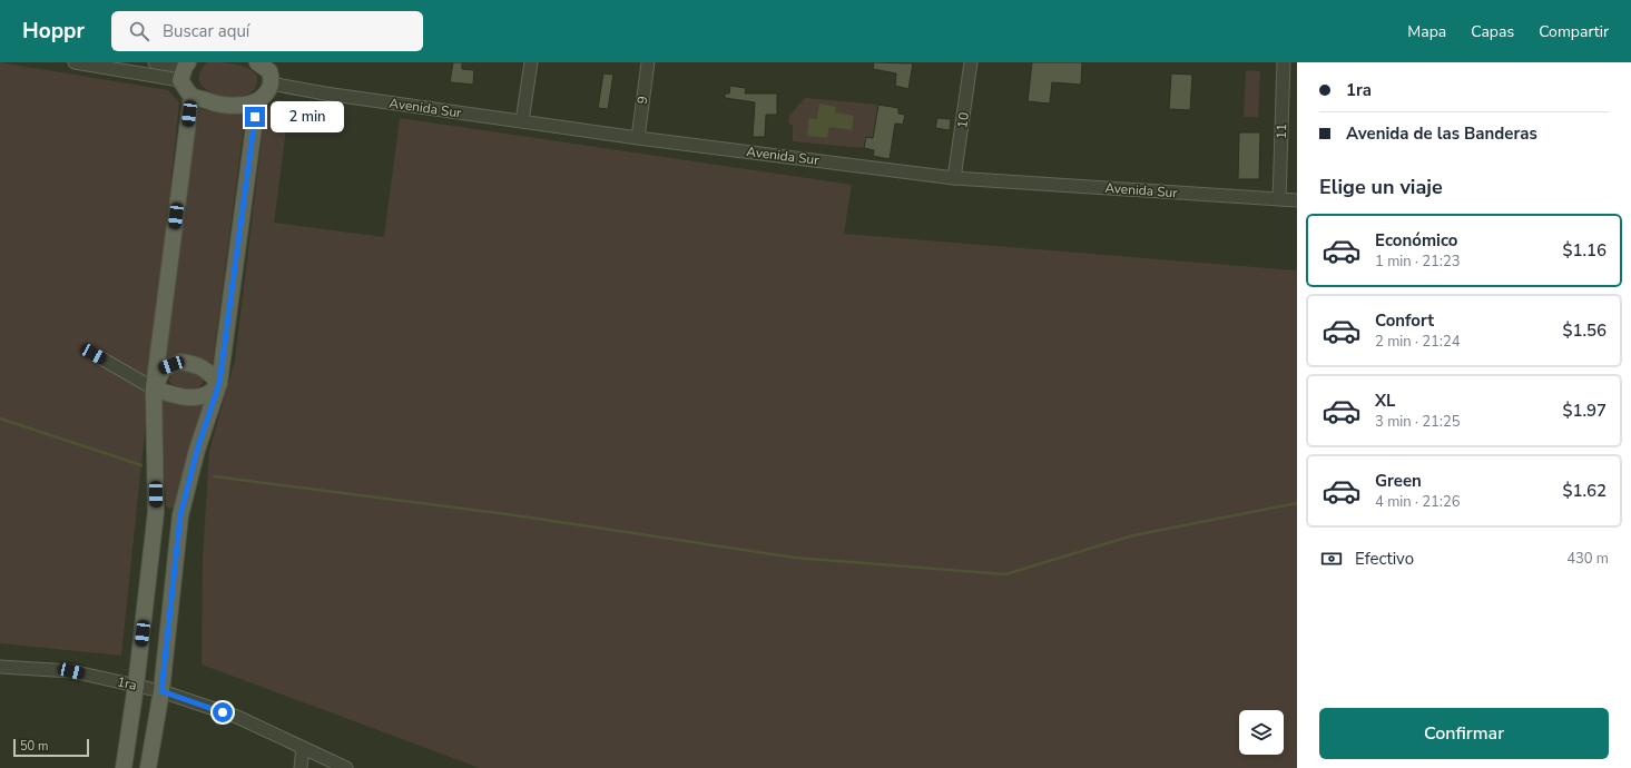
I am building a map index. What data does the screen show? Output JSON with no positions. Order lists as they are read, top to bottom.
{
  "streets": {
    "main road": ["Avenida Sur"],
    "street": [
      "9",
      "10",
      "11",
      "1ra"
    ]
  },
  "crossings": [
    ["9", "Avenida Sur"],
    ["Avenida Sur", "10"],
    ["Avenida Sur", "11"]
  ],
  "scale_bar": "50 m",
  "page": {
    "header": "Hoppr",
    "search": "Buscar aquí",
    "nav": ["Mapa", "Capas", "Compartir"],
    "banner": ["1ra", "Avenida de las Banderas"],
    "bubble": "2 min",
    "heading": "Elige un viaje",
    "list": [
      {
        "name": "Económico",
        "note": "1 min · 21:23",
        "value": "$1.16"
      },
      {
        "name": "Confort",
        "note": "2 min · 21:24",
        "value": "$1.56"
      },
      {
        "name": "XL",
        "note": "3 min · 21:25",
        "value": "$1.97"
      },
      {
        "name": "Green",
        "note": "4 min · 21:26",
        "value": "$1.62"
      }
    ],
    "pay": ["Efectivo", "430 m"],
    "buttons": "Confirmar",
    "scale": "50 m"
  }
}
